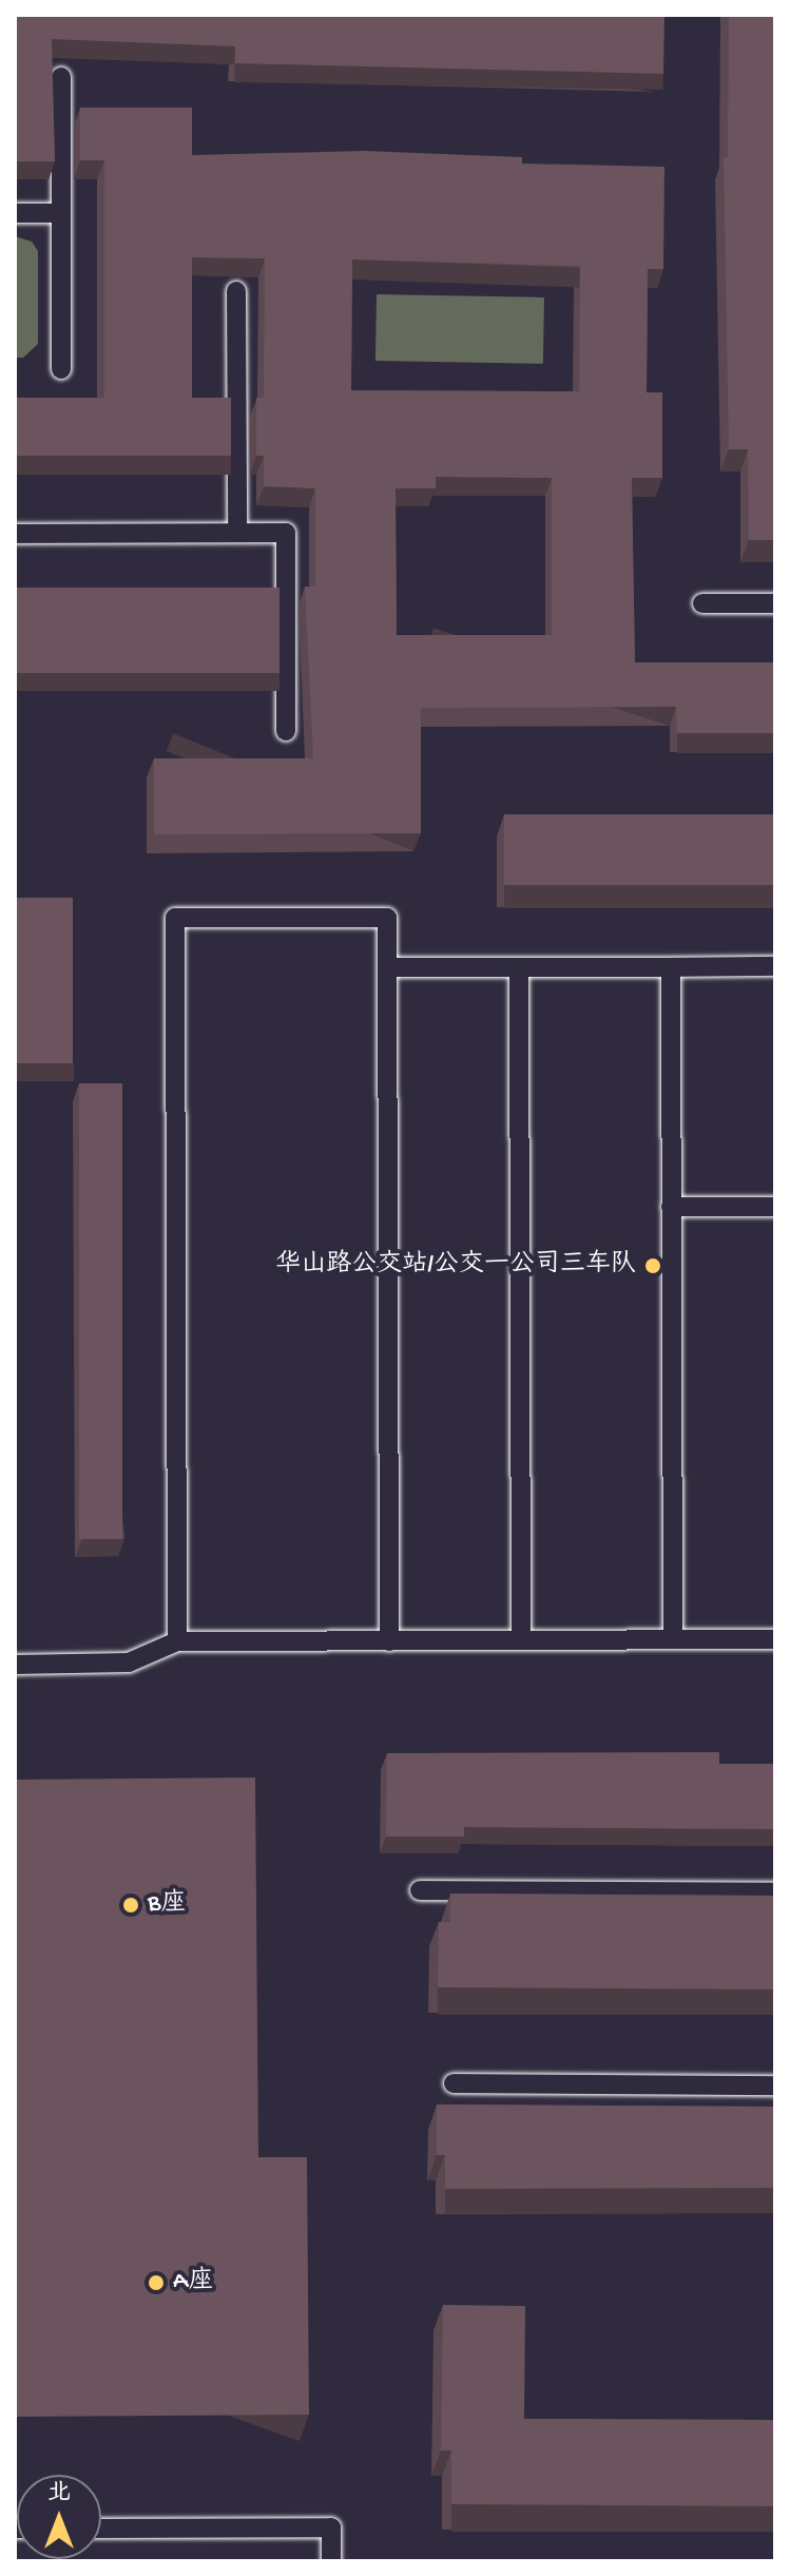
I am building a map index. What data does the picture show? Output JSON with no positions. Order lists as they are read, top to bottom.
{
  "places": ["华山路公交站/公交一公司三车队", "B座", "A座"],
  "north": "top"
}
